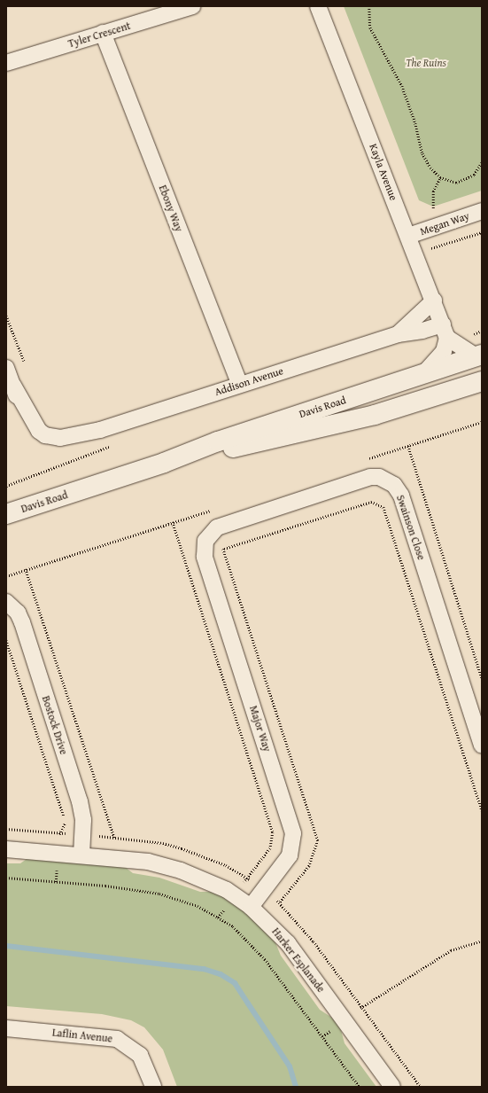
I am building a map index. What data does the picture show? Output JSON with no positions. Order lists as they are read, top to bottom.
{
  "streets": {
    "main road": ["Davis Road"],
    "street": [
      "Tyler Crescent",
      "Kayla Avenue",
      "Ebony Way",
      "Megan Way",
      "Addison Avenue",
      "Swainson Close",
      "Bostock Drive",
      "Major Way",
      "Harker Esplanade",
      "Laflin Avenue"
    ]
  },
  "crossings": [
    ["Tyler Crescent", "Ebony Way"],
    ["Kayla Avenue", "Megan Way"],
    ["Kayla Avenue", "Addison Avenue"],
    ["Ebony Way", "Addison Avenue"],
    ["Swainson Close", "Major Way"],
    ["Bostock Drive", "Harker Esplanade"],
    ["Major Way", "Harker Esplanade"]
  ],
  "parks": ["The Ruins"]
}
